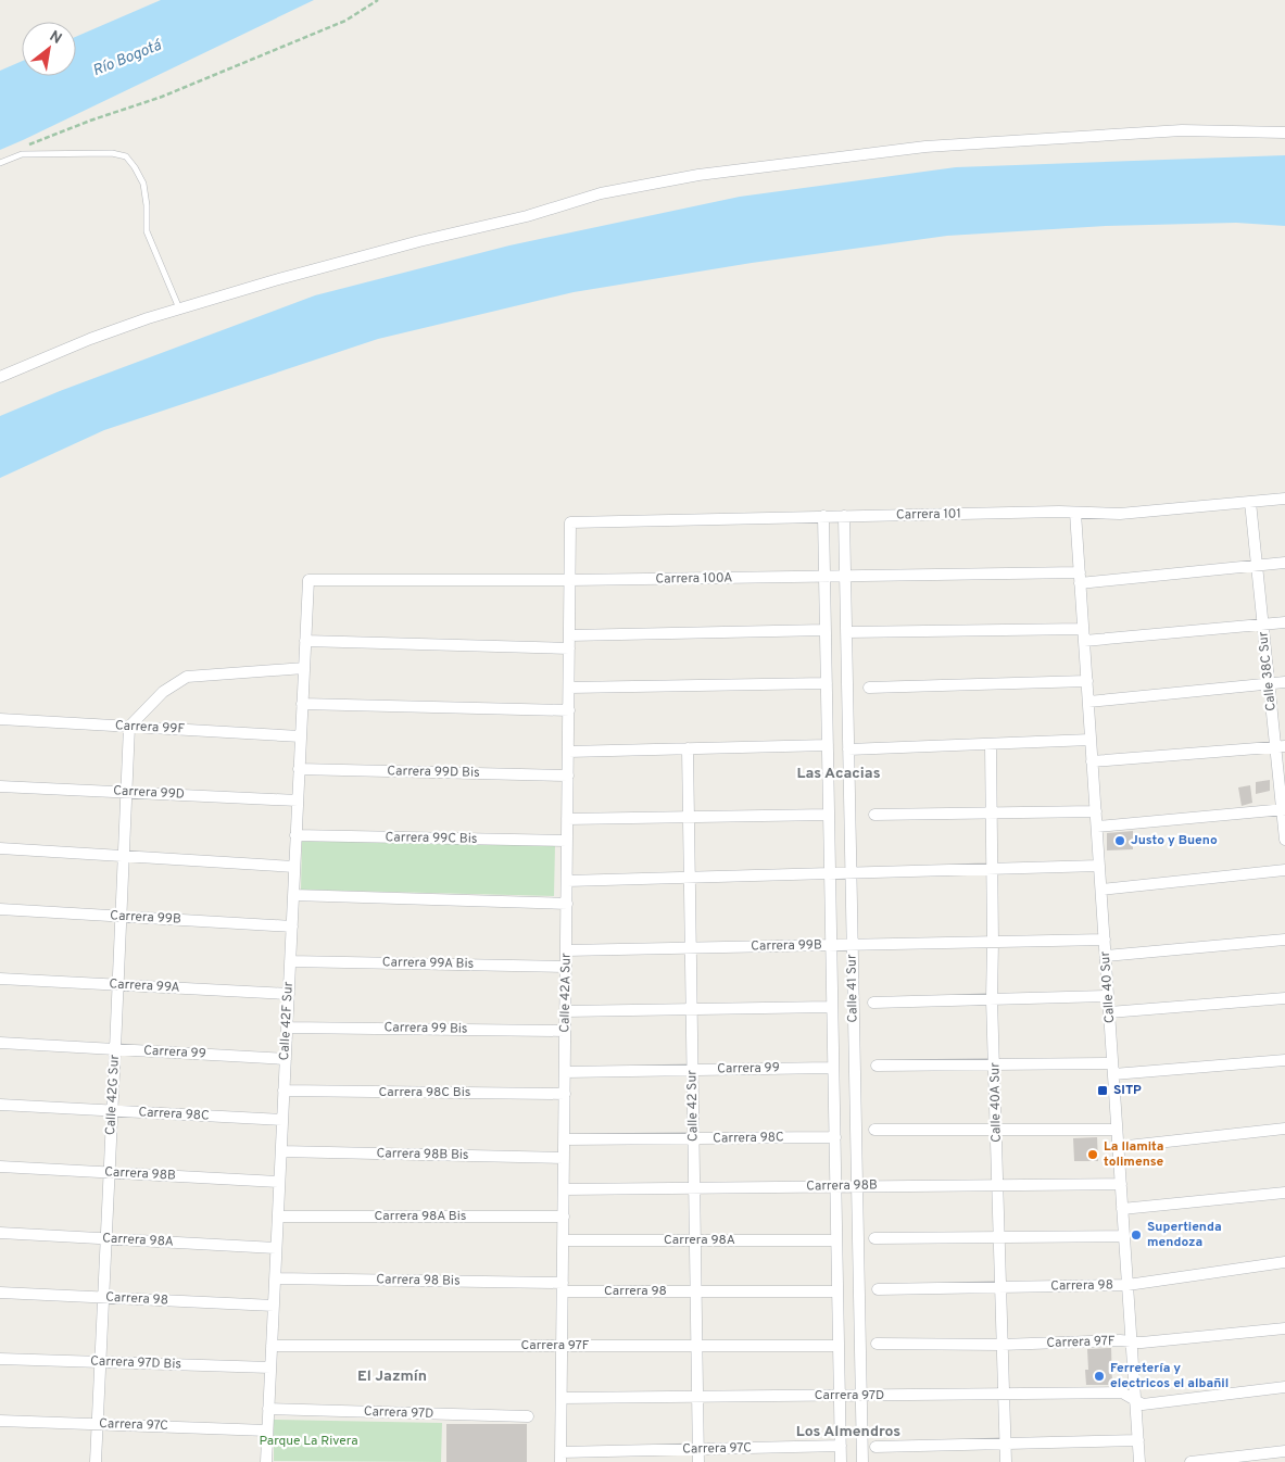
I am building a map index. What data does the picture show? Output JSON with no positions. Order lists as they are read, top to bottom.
{
  "streets": {
    "street": [
      "Carrera 101",
      "Carrera 100A",
      "Calle 38C Sur",
      "Carrera 99F",
      "Carrera 99D Bis",
      "Carrera 99D",
      "Carrera 99C Bis",
      "Carrera 99B",
      "Carrera 99A Bis",
      "Carrera 99A",
      "Calle 40 Sur",
      "Calle 41 Sur",
      "Calle 42A Sur",
      "Calle 42F Sur",
      "Carrera 99 Bis",
      "Carrera 99",
      "Carrera 98C Bis",
      "Calle 42G Sur",
      "Calle 40A Sur",
      "Calle 42 Sur",
      "Carrera 98C",
      "Carrera 98B Bis",
      "Carrera 98B",
      "Carrera 98A Bis",
      "Carrera 98A",
      "Carrera 98 Bis",
      "Carrera 98",
      "Carrera 97F",
      "Carrera 97D Bis",
      "Carrera 97D",
      "Carrera 97C"
    ]
  },
  "crossings": [
    ["Carrera 101", "Calle 38C Sur"],
    ["Carrera 101", "Calle 40 Sur"],
    ["Carrera 101", "Calle 41 Sur"],
    ["Carrera 101", "Calle 42A Sur"],
    ["Carrera 100A", "Calle 38C Sur"],
    ["Carrera 100A", "Calle 40 Sur"],
    ["Carrera 100A", "Calle 41 Sur"],
    ["Carrera 100A", "Calle 42A Sur"],
    ["Carrera 100A", "Calle 42F Sur"],
    ["Carrera 99F", "Calle 42F Sur"],
    ["Carrera 99F", "Calle 42G Sur"],
    ["Carrera 99D Bis", "Calle 42A Sur"],
    ["Carrera 99D Bis", "Calle 42F Sur"],
    ["Carrera 99D", "Calle 42F Sur"],
    ["Carrera 99D", "Calle 42G Sur"],
    ["Carrera 99C Bis", "Calle 42A Sur"],
    ["Carrera 99C Bis", "Calle 42F Sur"],
    ["Carrera 99B", "Calle 40 Sur"],
    ["Carrera 99B", "Calle 41 Sur"],
    ["Carrera 99B", "Calle 42A Sur"],
    ["Carrera 99B", "Calle 42F Sur"],
    ["Carrera 99B", "Calle 42G Sur"],
    ["Carrera 99B", "Calle 40A Sur"],
    ["Carrera 99B", "Calle 42 Sur"],
    ["Carrera 99A Bis", "Calle 42A Sur"],
    ["Carrera 99A Bis", "Calle 42F Sur"],
    ["Carrera 99A", "Calle 42F Sur"],
    ["Carrera 99A", "Calle 42G Sur"],
    ["Calle 40 Sur", "Carrera 98B"],
    ["Calle 40 Sur", "Carrera 98"],
    ["Calle 40 Sur", "Carrera 97F"],
    ["Calle 40 Sur", "Carrera 97D"],
    ["Calle 41 Sur", "Carrera 99"],
    ["Calle 41 Sur", "Carrera 98C"],
    ["Calle 41 Sur", "Carrera 98B"],
    ["Calle 41 Sur", "Carrera 98A"],
    ["Calle 41 Sur", "Carrera 98"],
    ["Calle 41 Sur", "Carrera 97F"],
    ["Calle 41 Sur", "Carrera 97D"],
    ["Calle 41 Sur", "Carrera 97C"],
    ["Calle 42A Sur", "Carrera 99 Bis"],
    ["Calle 42A Sur", "Carrera 99"],
    ["Calle 42A Sur", "Carrera 98C Bis"],
    ["Calle 42A Sur", "Carrera 98C"],
    ["Calle 42A Sur", "Carrera 98B Bis"],
    ["Calle 42A Sur", "Carrera 98B"],
    ["Calle 42A Sur", "Carrera 98A Bis"],
    ["Calle 42A Sur", "Carrera 98A"],
    ["Calle 42A Sur", "Carrera 98 Bis"],
    ["Calle 42A Sur", "Carrera 98"],
    ["Calle 42A Sur", "Carrera 97F"],
    ["Calle 42A Sur", "Carrera 97D"],
    ["Calle 42A Sur", "Carrera 97C"],
    ["Calle 42F Sur", "Carrera 99 Bis"],
    ["Calle 42F Sur", "Carrera 99"],
    ["Calle 42F Sur", "Carrera 98C Bis"],
    ["Calle 42F Sur", "Carrera 98C"],
    ["Calle 42F Sur", "Carrera 98B Bis"],
    ["Calle 42F Sur", "Carrera 98B"],
    ["Calle 42F Sur", "Carrera 98A Bis"],
    ["Calle 42F Sur", "Carrera 98A"],
    ["Calle 42F Sur", "Carrera 98 Bis"],
    ["Calle 42F Sur", "Carrera 98"],
    ["Calle 42F Sur", "Carrera 97F"],
    ["Calle 42F Sur", "Carrera 97D Bis"],
    ["Calle 42F Sur", "Carrera 97D"],
    ["Calle 42F Sur", "Carrera 97C"],
    ["Carrera 99", "Calle 42G Sur"],
    ["Carrera 99", "Calle 42 Sur"],
    ["Calle 42G Sur", "Carrera 98C"],
    ["Calle 42G Sur", "Carrera 98B"],
    ["Calle 42G Sur", "Carrera 98A"],
    ["Calle 42G Sur", "Carrera 98"],
    ["Calle 42G Sur", "Carrera 97D Bis"],
    ["Calle 42G Sur", "Carrera 97C"],
    ["Calle 40A Sur", "Carrera 98B"],
    ["Calle 40A Sur", "Carrera 98"],
    ["Calle 40A Sur", "Carrera 97F"],
    ["Calle 40A Sur", "Carrera 97D"],
    ["Calle 42 Sur", "Carrera 98C"],
    ["Calle 42 Sur", "Carrera 98B"],
    ["Calle 42 Sur", "Carrera 98A"],
    ["Calle 42 Sur", "Carrera 98"],
    ["Calle 42 Sur", "Carrera 97F"],
    ["Calle 42 Sur", "Carrera 97D"],
    ["Calle 42 Sur", "Carrera 97C"],
    ["Carrera 98 Bis", "Carrera 98"]
  ],
  "districts": ["Las Acacias", "El Jazmín", "Los Almendros"],
  "water": ["Río Bogotá"],
  "parks": ["Parque La Rivera"],
  "places": {
    "other": [
      "Justo y Bueno",
      "La llamita tolimense",
      "Supertienda mendoza",
      "Ferretería y electricos el albañil"
    ],
    "transit": ["SITP"]
  },
  "north": "top right"
}
